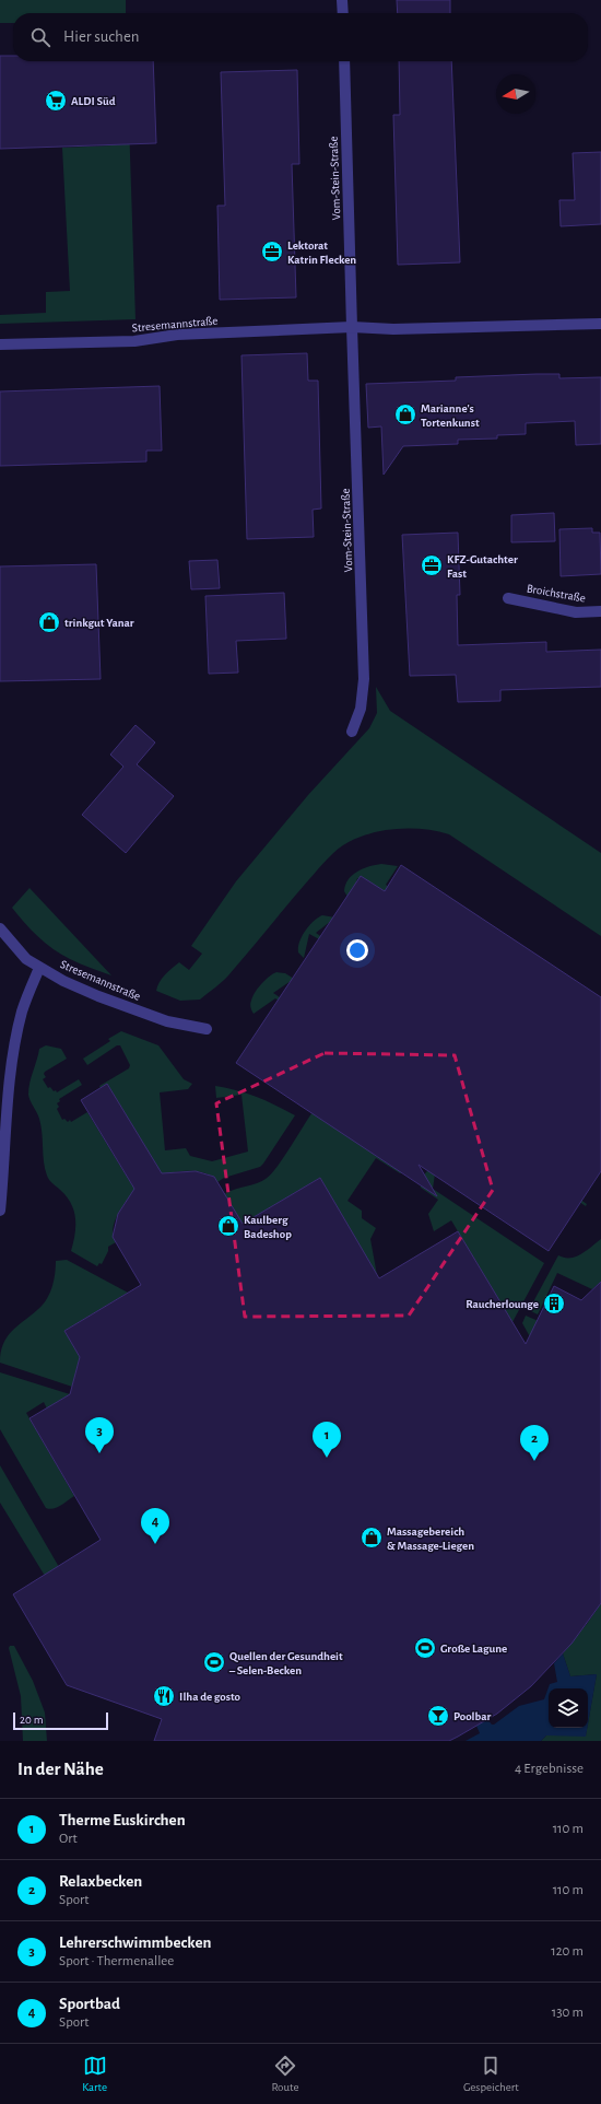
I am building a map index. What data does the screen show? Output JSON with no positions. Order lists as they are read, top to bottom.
{
  "streets": {
    "street": ["Vom-Stein-Straße", "Stresemannstraße", "Broichstraße"]
  },
  "crossings": [
    ["Vom-Stein-Straße", "Stresemannstraße"]
  ],
  "places": {
    "supermarket": ["ALDI Süd"],
    "office": ["Lektorat Katrin Flecken", "KFZ-Gutachter Fast"],
    "shop": [
      "Marianne's Tortenkunst",
      "trinkgut Yanar",
      "Kaulberg Badeshop",
      "Massagebereich & Massage-Liegen"
    ],
    "building": ["Raucherlounge"],
    "sports": ["Große Lagune", "Quellen der Gesundheit – Selen-Becken"],
    "restaurant": ["Ilha de gosto"],
    "bar": ["Poolbar"]
  },
  "scale_bar": "20 m",
  "north": "left",
  "page": {
    "search": "Hier suchen",
    "pins": [
      "3",
      "1",
      "2",
      "4"
    ],
    "scale": "20 m",
    "heading": ["In der Nähe", "4 Ergebnisse"],
    "list": [
      {
        "mark": "1",
        "name": "Therme Euskirchen",
        "note": "Ort",
        "value": "110 m"
      },
      {
        "mark": "2",
        "name": "Relaxbecken",
        "note": "Sport",
        "value": "110 m"
      },
      {
        "mark": "3",
        "name": "Lehrerschwimmbecken",
        "note": "Sport · Thermenallee",
        "value": "120 m"
      },
      {
        "mark": "4",
        "name": "Sportbad",
        "note": "Sport",
        "value": "130 m"
      }
    ],
    "nav": ["Karte", "Route", "Gespeichert"]
  }
}
